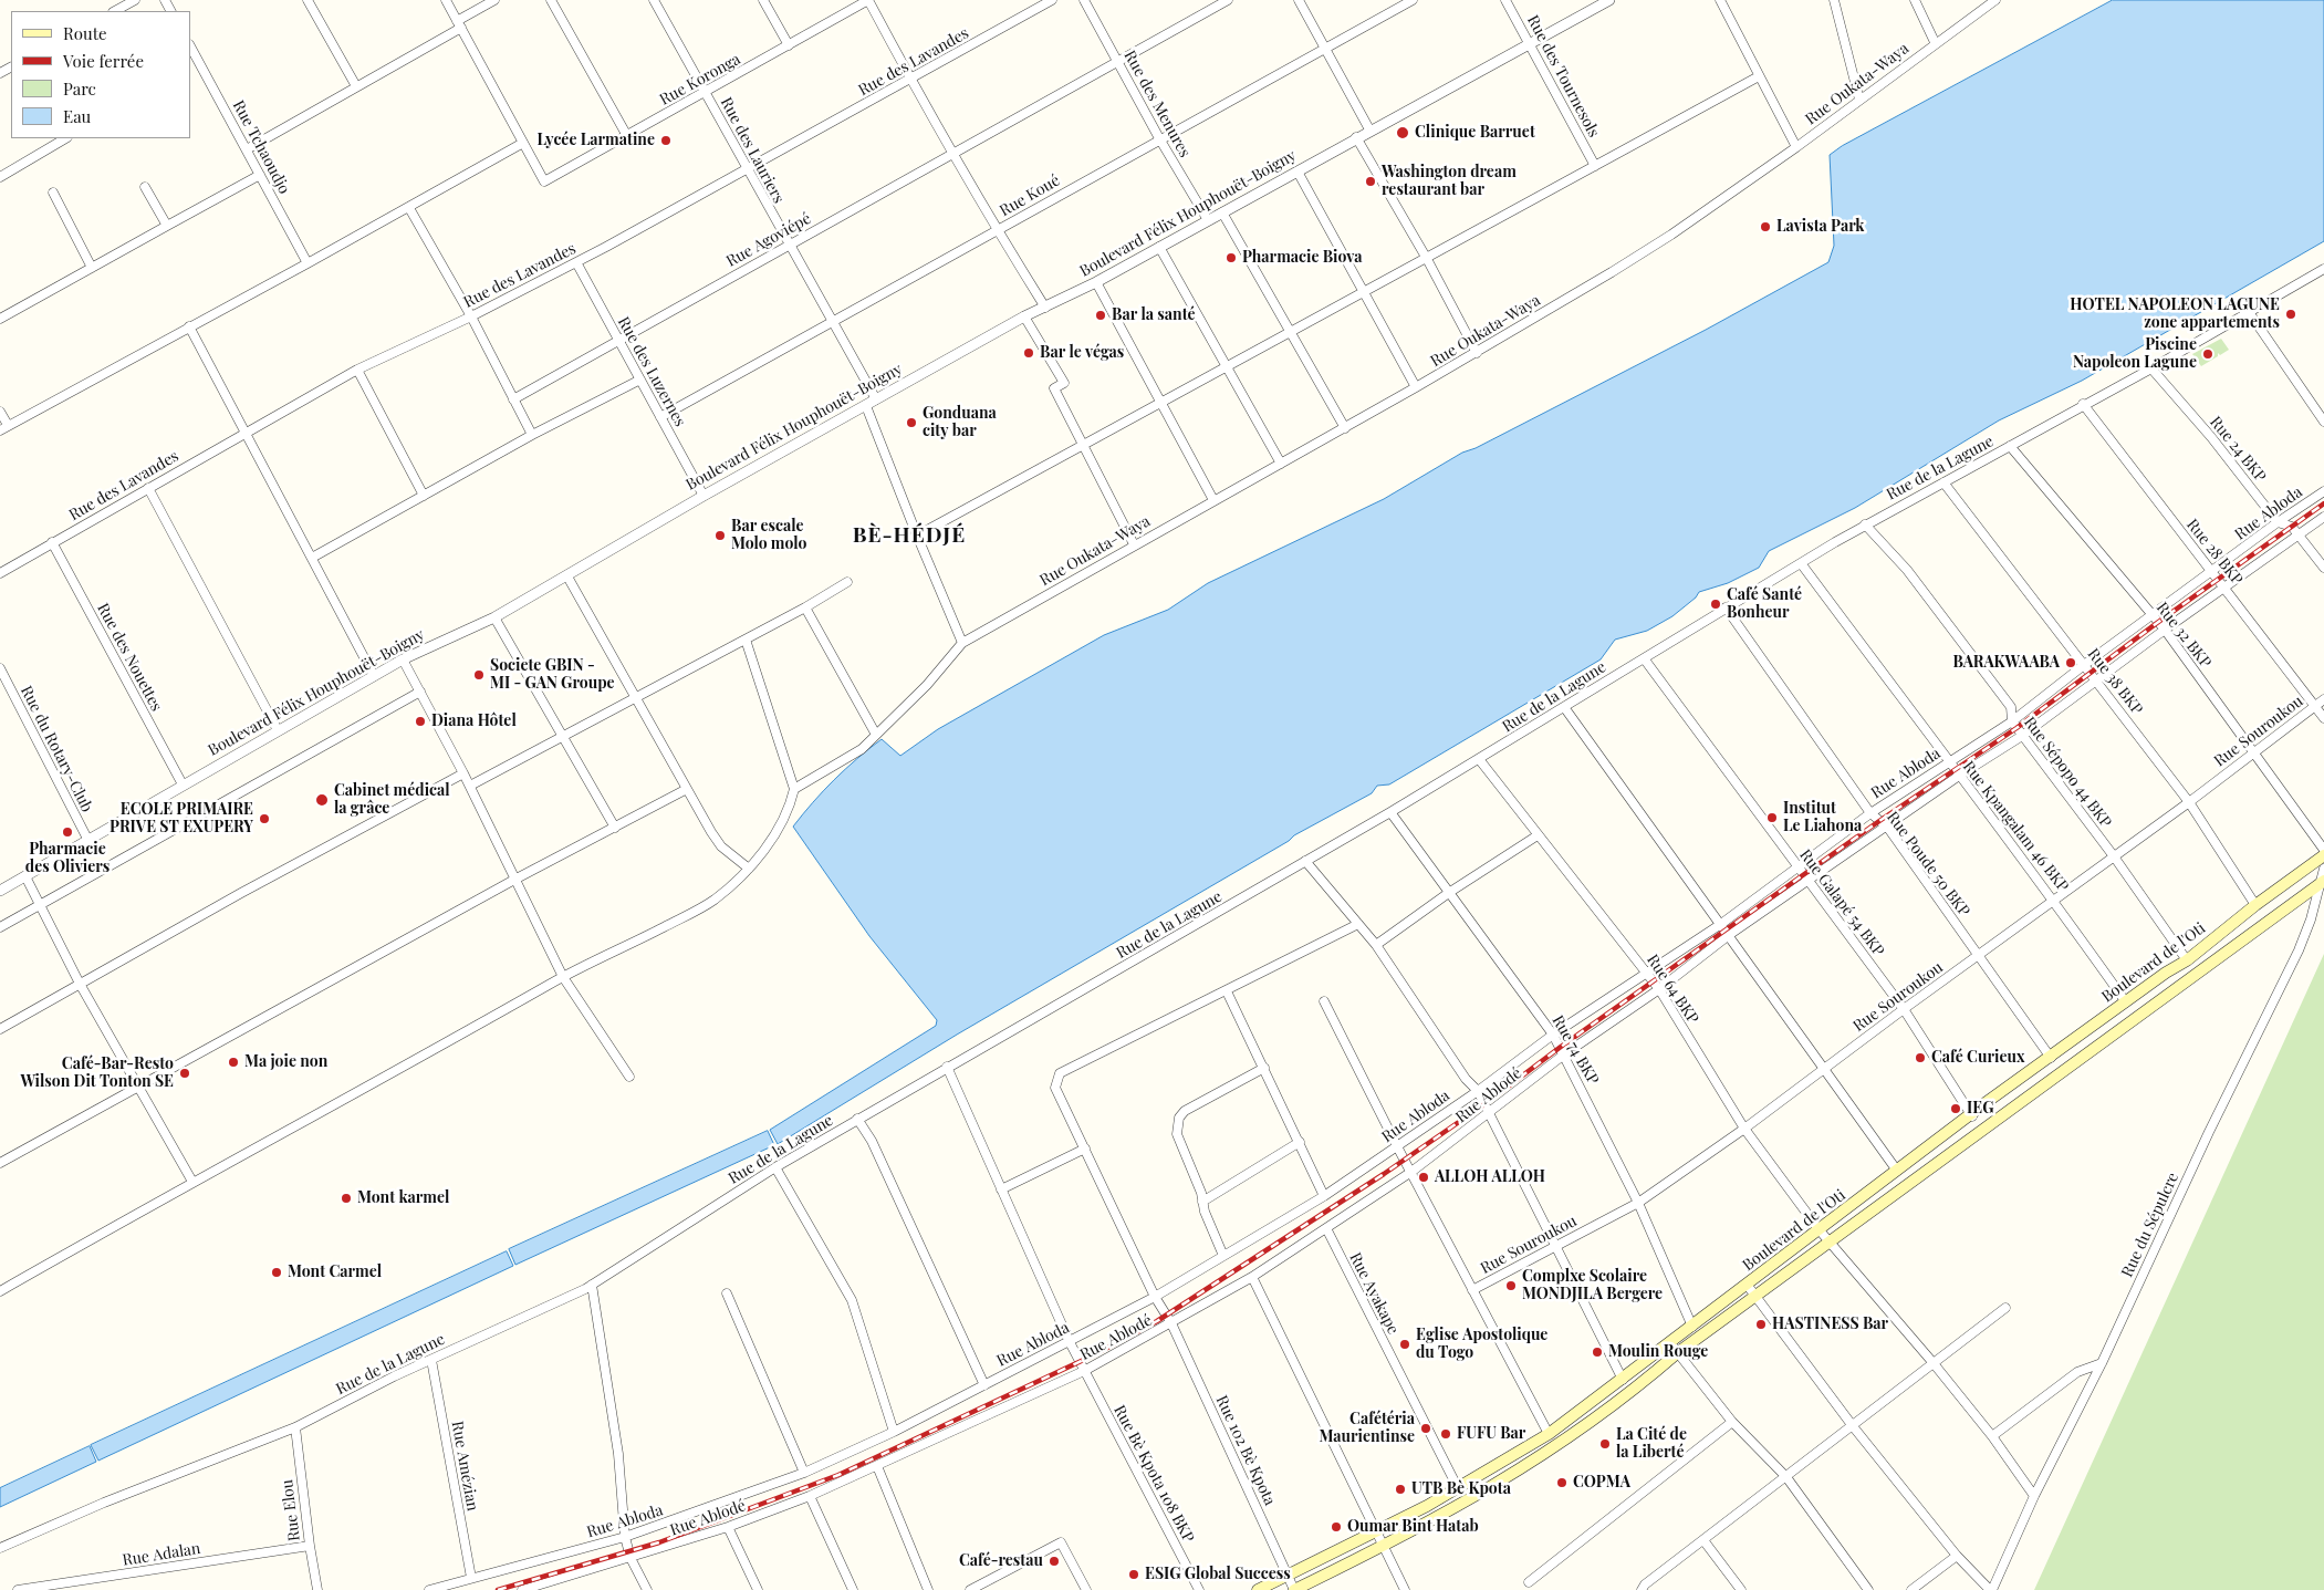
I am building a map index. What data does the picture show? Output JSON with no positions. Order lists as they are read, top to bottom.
{
  "streets": {
    "main road": ["Boulevard de l'Oti"],
    "street": [
      "Rue des Lavandes",
      "Rue des Tournesols",
      "Rue Koronga",
      "Rue Oukata-Waya",
      "Rue des Menures",
      "Rue Tchaoudjo",
      "Rue des Lauriers",
      "Rue Koué",
      "Boulevard Félix Houphouët-Boigny",
      "Rue Agoviépé",
      "Rue des Luzernes",
      "Rue 24 BKP",
      "Rue de la Lagune",
      "Rue Abloda",
      "Rue 28 BKP",
      "Rue 32 BKP",
      "Rue des Nouettes",
      "Rue 38 BKP",
      "Rue Souroukou",
      "Rue du Rotary-Club",
      "Rue Sépopo 44 BKP",
      "Rue Kpangalam 46 BKP",
      "Rue Poude 50 BKP",
      "Rue Galapé 54 BKP",
      "Rue 64 BKP",
      "Rue 74 BKP",
      "Rue Ablodé",
      "Rue du Sépulcre",
      "Rue Ayakape",
      "Rue 102 Bè Kpota",
      "Rue Amézian",
      "Rue Bè Kpota 108 BKP",
      "Rue Elou",
      "Rue Adalan"
    ]
  },
  "crossings": [
    ["Rue des Lavandes", "Rue des Lauriers"],
    ["Rue des Lavandes", "Rue des Luzernes"],
    ["Rue des Lavandes", "Rue des Nouettes"],
    ["Rue des Tournesols", "Boulevard Félix Houphouët-Boigny"],
    ["Rue Koronga", "Rue des Lauriers"],
    ["Rue des Menures", "Rue Koué"],
    ["Rue des Menures", "Boulevard Félix Houphouët-Boigny"],
    ["Rue des Menures", "Rue Agoviépé"],
    ["Rue des Lauriers", "Rue Koué"],
    ["Rue des Lauriers", "Boulevard Félix Houphouët-Boigny"],
    ["Rue des Lauriers", "Rue Agoviépé"],
    ["Rue Koué", "Rue des Luzernes"],
    ["Boulevard Félix Houphouët-Boigny", "Rue des Luzernes"],
    ["Boulevard Félix Houphouët-Boigny", "Rue des Nouettes"],
    ["Boulevard Félix Houphouët-Boigny", "Rue du Rotary-Club"],
    ["Rue Agoviépé", "Rue des Luzernes"],
    ["Rue 24 BKP", "Rue de la Lagune"],
    ["Rue 24 BKP", "Rue Abloda"],
    ["Rue 24 BKP", "Rue Ablodé"],
    ["Rue de la Lagune", "Rue 28 BKP"],
    ["Rue de la Lagune", "Rue 32 BKP"],
    ["Rue de la Lagune", "Rue 38 BKP"],
    ["Rue de la Lagune", "Rue Sépopo 44 BKP"],
    ["Rue de la Lagune", "Rue Kpangalam 46 BKP"],
    ["Rue de la Lagune", "Rue Poude 50 BKP"],
    ["Rue de la Lagune", "Rue Galapé 54 BKP"],
    ["Rue de la Lagune", "Rue 64 BKP"],
    ["Rue de la Lagune", "Rue 74 BKP"],
    ["Rue de la Lagune", "Rue Amézian"],
    ["Rue de la Lagune", "Rue Bè Kpota 108 BKP"],
    ["Rue de la Lagune", "Rue Elou"],
    ["Rue Abloda", "Rue 28 BKP"],
    ["Rue Abloda", "Rue 32 BKP"],
    ["Rue Abloda", "Rue 38 BKP"],
    ["Rue Abloda", "Rue Sépopo 44 BKP"],
    ["Rue Abloda", "Rue Kpangalam 46 BKP"],
    ["Rue Abloda", "Rue Poude 50 BKP"],
    ["Rue Abloda", "Rue Galapé 54 BKP"],
    ["Rue Abloda", "Rue 64 BKP"],
    ["Rue Abloda", "Rue 74 BKP"],
    ["Rue Abloda", "Rue 102 Bè Kpota"],
    ["Rue Abloda", "Rue Amézian"],
    ["Rue Abloda", "Rue Bè Kpota 108 BKP"],
    ["Rue 28 BKP", "Rue Souroukou"],
    ["Rue 28 BKP", "Rue Ablodé"],
    ["Rue 32 BKP", "Rue Souroukou"],
    ["Rue 32 BKP", "Rue Ablodé"],
    ["Rue 38 BKP", "Rue Souroukou"],
    ["Rue 38 BKP", "Boulevard de l'Oti"],
    ["Rue 38 BKP", "Rue Ablodé"],
    ["Rue Souroukou", "Rue Sépopo 44 BKP"],
    ["Rue Souroukou", "Rue Kpangalam 46 BKP"],
    ["Rue Souroukou", "Rue Poude 50 BKP"],
    ["Rue Souroukou", "Rue Galapé 54 BKP"],
    ["Rue Souroukou", "Rue 64 BKP"],
    ["Rue Souroukou", "Rue 74 BKP"],
    ["Rue Sépopo 44 BKP", "Boulevard de l'Oti"],
    ["Rue Sépopo 44 BKP", "Rue Ablodé"],
    ["Rue Kpangalam 46 BKP", "Boulevard de l'Oti"],
    ["Rue Kpangalam 46 BKP", "Rue Ablodé"],
    ["Rue Poude 50 BKP", "Boulevard de l'Oti"],
    ["Rue Poude 50 BKP", "Rue Ablodé"],
    ["Rue Galapé 54 BKP", "Boulevard de l'Oti"],
    ["Rue Galapé 54 BKP", "Rue Ablodé"],
    ["Boulevard de l'Oti", "Rue 64 BKP"],
    ["Boulevard de l'Oti", "Rue 74 BKP"],
    ["Boulevard de l'Oti", "Rue du Sépulcre"],
    ["Boulevard de l'Oti", "Rue Ayakape"],
    ["Boulevard de l'Oti", "Rue 102 Bè Kpota"],
    ["Rue 64 BKP", "Rue Ablodé"],
    ["Rue 64 BKP", "Rue du Sépulcre"],
    ["Rue 74 BKP", "Rue Ablodé"],
    ["Rue Ablodé", "Rue Ayakape"],
    ["Rue Ablodé", "Rue 102 Bè Kpota"],
    ["Rue Ablodé", "Rue Bè Kpota 108 BKP"],
    ["Rue Elou", "Rue Adalan"]
  ],
  "districts": ["BÈ-HÉDJÉ"],
  "places": [
    "Clinique Barruet",
    "Lycée Larmatine",
    "Washington dream restaurant bar",
    "Lavista Park",
    "Pharmacie Biova",
    "HOTEL NAPOLEON LAGUNE zone appartements",
    "Bar la santé",
    "Bar le végas",
    "Piscine Napoleon Lagune",
    "Gonduana city bar",
    "Bar escale Molo molo",
    "Café Santé Bonheur",
    "BARAKWAABA",
    "Societe GBIN - MI - GAN Groupe",
    "Diana Hôtel",
    "Cabinet médical la grâce",
    "Institut Le Liahona",
    "ECOLE PRIMAIRE PRIVE ST EXUPERY",
    "Pharmacie des Oliviers",
    "Café Curieux",
    "Ma joie non",
    "Café-Bar-Resto Wilson Dit Tonton SE",
    "IEG",
    "ALLOH ALLOH",
    "Mont karmel",
    "Mont Carmel",
    "Complxe Scolaire MONDJILA Bergere",
    "HASTINESS Bar",
    "Eglise Apostolique du Togo",
    "Moulin Rouge",
    "Cafétéria Maurientinse",
    "FUFU Bar",
    "La Cité de la Liberté",
    "COPMA",
    "UTB Bè Kpota",
    "Oumar Bint Hatab",
    "Café-restau",
    "ESIG Global Success"
  ],
  "legend": [
    "Route",
    "Voie ferrée",
    "Parc",
    "Eau"
  ]
}
